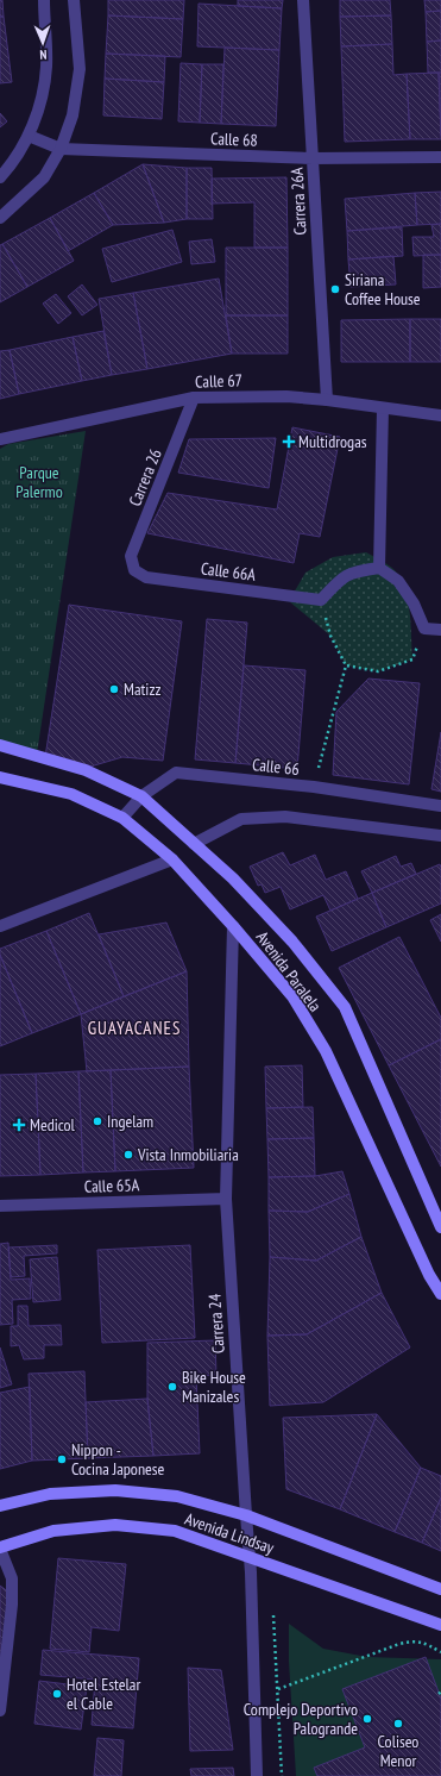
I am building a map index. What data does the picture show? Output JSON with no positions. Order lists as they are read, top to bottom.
{
  "streets": {
    "main road": ["Avenida Paralela", "Avenida Lindsay"],
    "street": [
      "Calle 68",
      "Carrera 26A",
      "Calle 67",
      "Carrera 26",
      "Calle 66A",
      "Calle 66",
      "Calle 65A",
      "Carrera 24"
    ]
  },
  "crossings": [
    ["Calle 68", "Carrera 26A"],
    ["Carrera 26A", "Calle 67"],
    ["Calle 67", "Carrera 26"],
    ["Carrera 26", "Calle 66A"],
    ["Calle 66", "Avenida Paralela"],
    ["Avenida Paralela", "Carrera 24"],
    ["Calle 65A", "Carrera 24"],
    ["Carrera 24", "Avenida Lindsay"]
  ],
  "districts": ["GUAYACANES"],
  "parks": ["Parque Palermo"],
  "places": {
    "other": [
      "Siriana Coffee House",
      "Matizz",
      "Ingelam",
      "Vista Inmobiliaria",
      "Bike House Manizales",
      "Nippon - Cocina Japonese",
      "Hotel Estelar el Cable",
      "Complejo Deportivo Palogrande",
      "Coliseo Menor"
    ],
    "health": ["Multidrogas", "Medicol"]
  },
  "north": "bottom"
}
